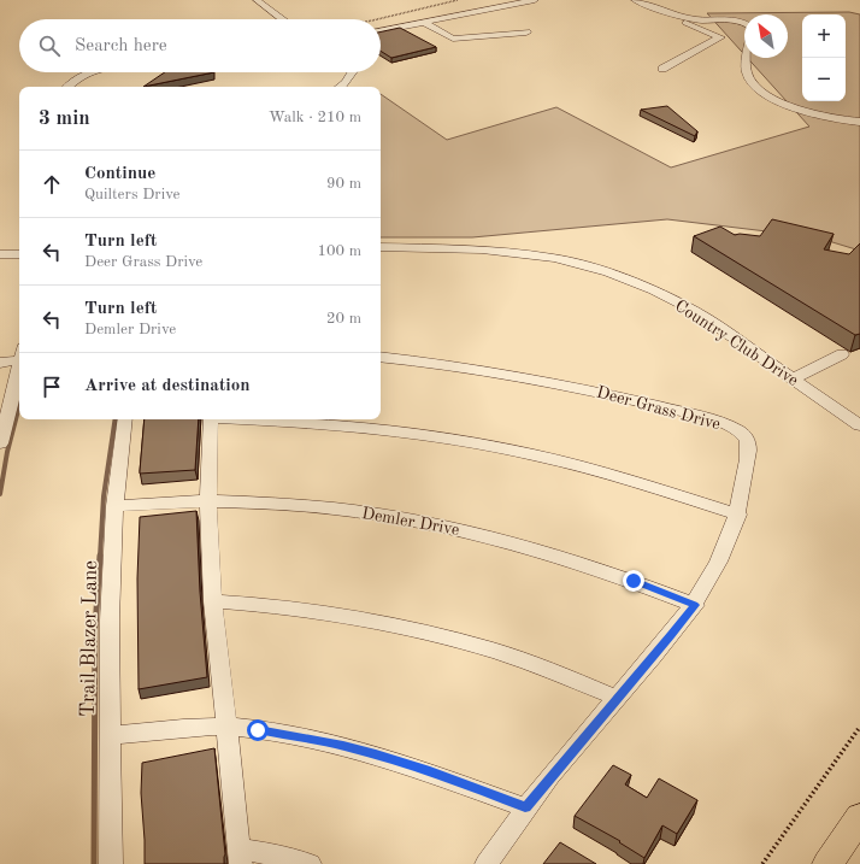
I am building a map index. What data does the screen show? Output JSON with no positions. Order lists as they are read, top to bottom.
{
  "streets": {
    "street": [
      "Country Club Drive",
      "Deer Grass Drive",
      "Demler Drive",
      "Trail Blazer Lane"
    ]
  },
  "crossings": [
    ["Deer Grass Drive", "Demler Drive"],
    ["Demler Drive", "Trail Blazer Lane"]
  ],
  "north": "top left",
  "page": {
    "map_buttons": ["+", "−"],
    "search": "Search here",
    "heading": ["3 min", "Walk · 210 m"],
    "list": [
      ["Continue", "Quilters Drive", "90 m"],
      ["Turn left", "Deer Grass Drive", "100 m"],
      ["Turn left", "Demler Drive", "20 m"],
      "Arrive at destination"
    ]
  }
}
